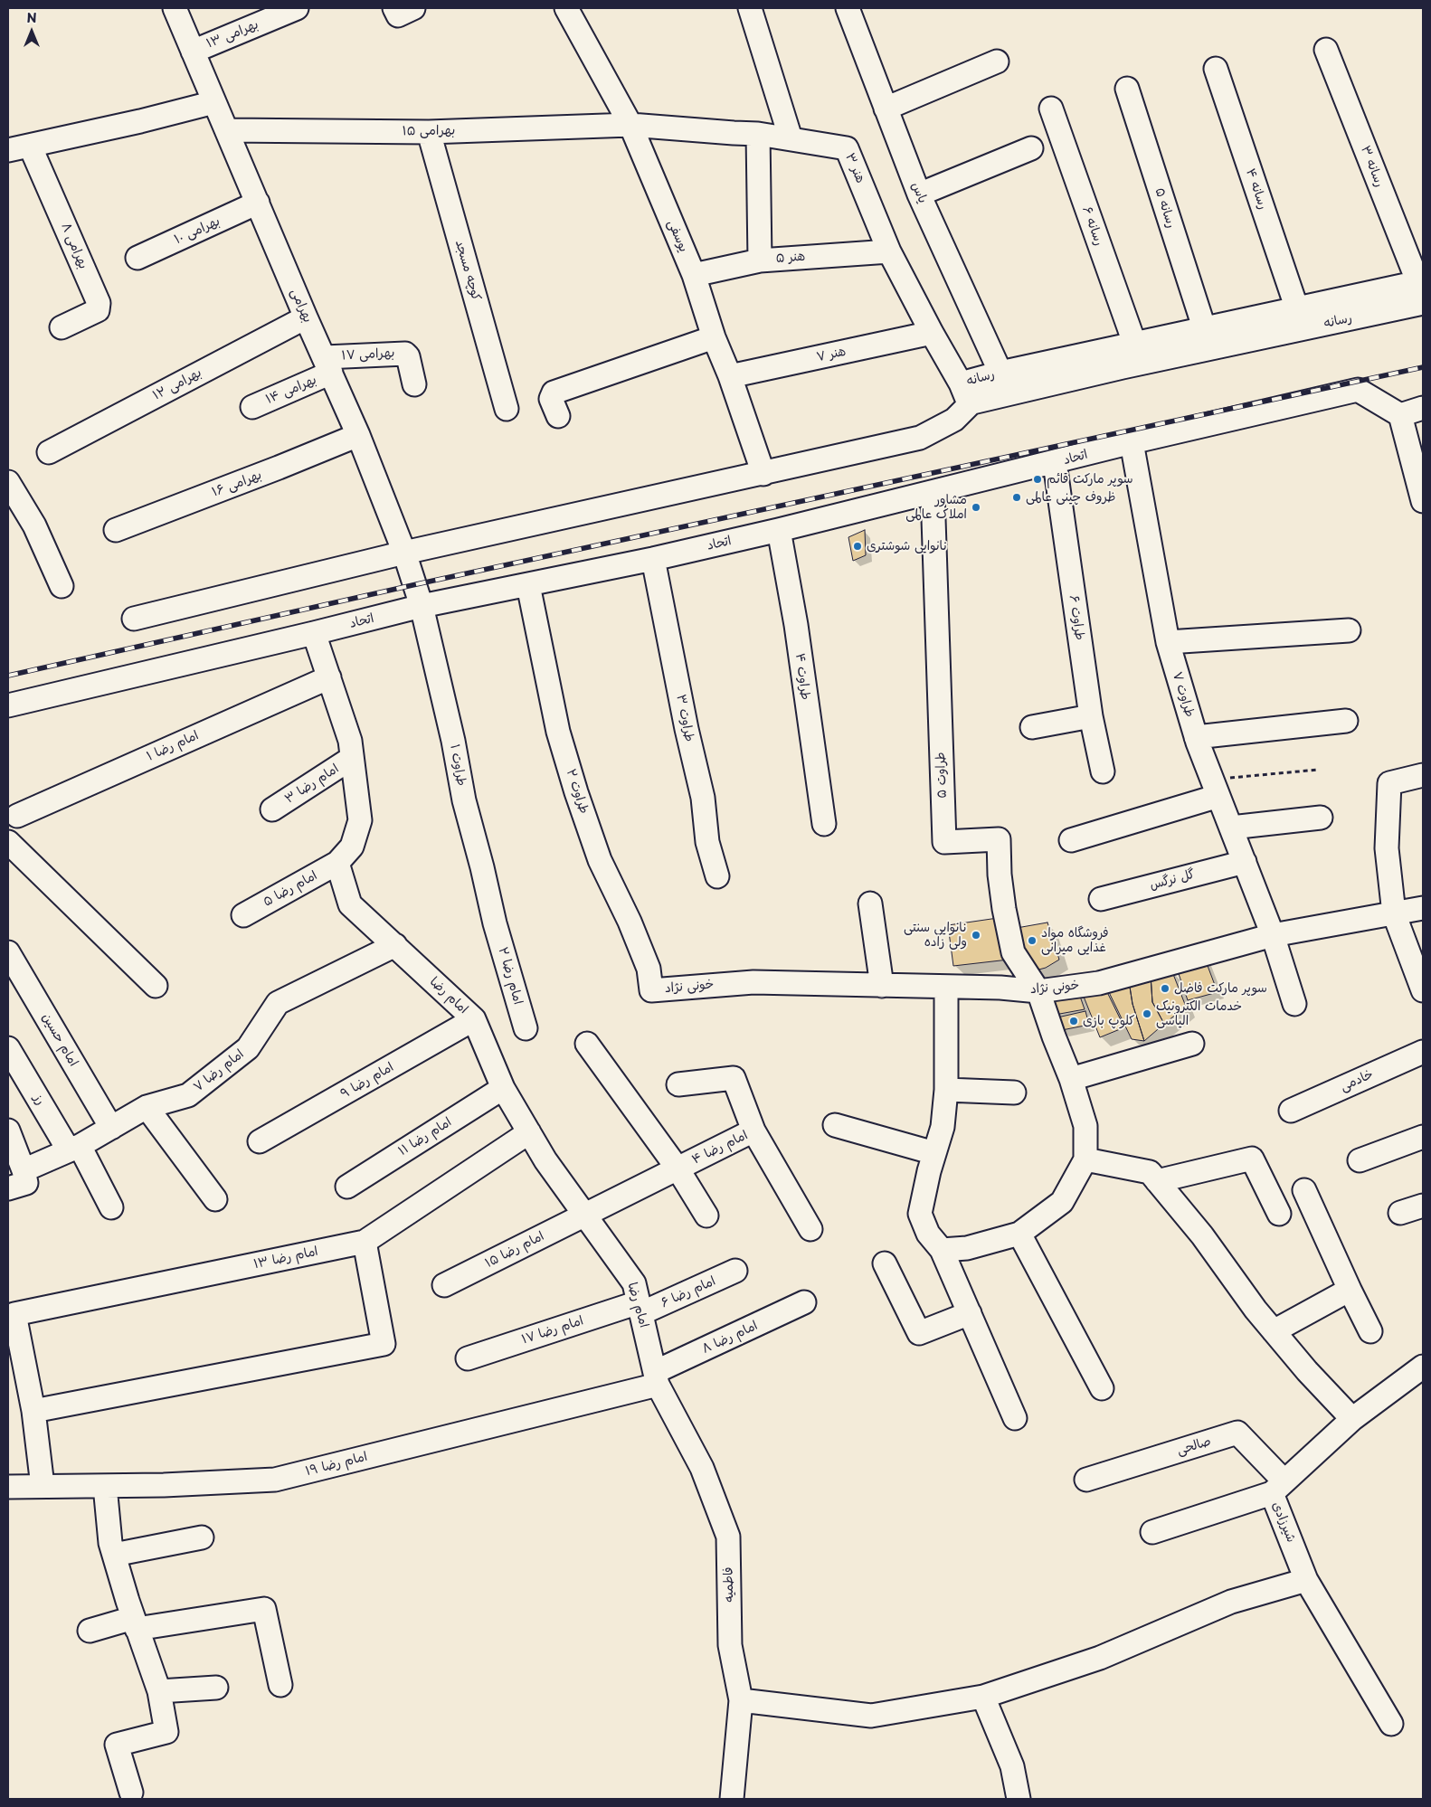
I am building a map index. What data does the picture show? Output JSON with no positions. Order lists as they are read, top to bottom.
{
  "streets": {
    "street": [
      "بهرامی ۱۳",
      "بهرامی ۱۵",
      "رسانه ۳",
      "هنر ۳",
      "رسانه ۴",
      "یاس",
      "رسانه ۵",
      "رسانه ۶",
      "بهرامی ۱۰",
      "یوسفی",
      "بهرامی ۸",
      "هنر ۵",
      "کوچه مسجد",
      "بهرامی",
      "رسانه",
      "بهرامی ۱۷",
      "هنر ۷",
      "بهرامی ۱۲",
      "بهرامی ۱۴",
      "اتحاد",
      "بهرامی ۱۶",
      "طراوت ۶",
      "طراوت ۴",
      "طراوت ۷",
      "طراوت ۳",
      "امام رضا ۱",
      "طراوت ۱",
      "طراوت ۵",
      "امام رضا ۳",
      "طراوت ۲",
      "گل نرگس",
      "امام رضا ۵",
      "امام رضا ۲",
      "خونی نژاد",
      "امام رضا",
      "امام حسین",
      "امام رضا ۷",
      "امام رضا ۹",
      "خادمی",
      "رز",
      "امام رضا ۱۱",
      "امام رضا ۴",
      "امام رضا ۱۵",
      "امام رضا ۱۳",
      "امام رضا ۶",
      "امام رضا ۱۷",
      "امام رضا ۸",
      "صالحی",
      "امام رضا ۱۹",
      "شیرزادی",
      "فاطمیه"
    ]
  },
  "crossings": [
    ["بهرامی ۱۳", "بهرامی"],
    ["بهرامی ۱۵", "هنر ۳"],
    ["بهرامی ۱۵", "یوسفی"],
    ["بهرامی ۱۵", "کوچه مسجد"],
    ["بهرامی ۱۵", "بهرامی"],
    ["رسانه ۳", "رسانه"],
    ["هنر ۳", "یوسفی"],
    ["هنر ۳", "هنر ۵"],
    ["هنر ۳", "رسانه"],
    ["هنر ۳", "هنر ۷"],
    ["رسانه ۴", "رسانه"],
    ["یاس", "رسانه"],
    ["رسانه ۵", "رسانه"],
    ["رسانه ۶", "رسانه"],
    ["بهرامی ۱۰", "بهرامی"],
    ["یوسفی", "هنر ۵"],
    ["یوسفی", "هنر ۷"],
    ["بهرامی", "بهرامی ۱۷"],
    ["بهرامی", "بهرامی ۱۲"],
    ["بهرامی", "بهرامی ۱۴"],
    ["بهرامی", "اتحاد"],
    ["بهرامی", "بهرامی ۱۶"],
    ["بهرامی", "طراوت ۱"],
    ["بهرامی ۱۷", "بهرامی ۱۴"],
    ["اتحاد", "طراوت ۶"],
    ["اتحاد", "طراوت ۴"],
    ["اتحاد", "طراوت ۷"],
    ["اتحاد", "طراوت ۳"],
    ["اتحاد", "طراوت ۱"],
    ["اتحاد", "طراوت ۵"],
    ["اتحاد", "طراوت ۲"],
    ["طراوت ۷", "گل نرگس"],
    ["طراوت ۷", "خونی نژاد"],
    ["طراوت ۱", "امام رضا ۲"],
    ["طراوت ۵", "خونی نژاد"],
    ["طراوت ۲", "خونی نژاد"],
    ["امام رضا ۵", "امام رضا"],
    ["امام رضا", "امام رضا ۷"],
    ["امام رضا", "امام رضا ۹"],
    ["امام رضا", "امام رضا ۱۱"],
    ["امام رضا", "امام رضا ۴"],
    ["امام رضا", "امام رضا ۱۵"],
    ["امام رضا", "امام رضا ۱۳"],
    ["امام رضا", "امام رضا ۶"],
    ["امام رضا", "امام رضا ۱۷"],
    ["امام رضا", "امام رضا ۸"],
    ["امام رضا", "امام رضا ۱۹"],
    ["امام رضا", "فاطمیه"],
    ["امام حسین", "امام رضا ۷"],
    ["امام رضا ۷", "رز"],
    ["امام رضا ۴", "امام رضا ۱۵"],
    ["امام رضا ۶", "امام رضا ۱۷"],
    ["امام رضا ۸", "امام رضا ۱۹"],
    ["امام رضا ۸", "فاطمیه"],
    ["صالحی", "شیرزادی"],
    ["امام رضا ۱۹", "فاطمیه"]
  ],
  "places": [
    "سوپر مارکت قائم",
    "ظروف چینی عالمی",
    "مشاور املاک عالمی",
    "نانوایی شوشتری",
    "نانوایی سنتی ولی زاده",
    "فروشگاه مواد غذایی میرانی",
    "سوپر مارکت فاضل",
    "خدمات الکترونیک الیاسی",
    "کلوپ بازی"
  ],
  "north": "top"
}
